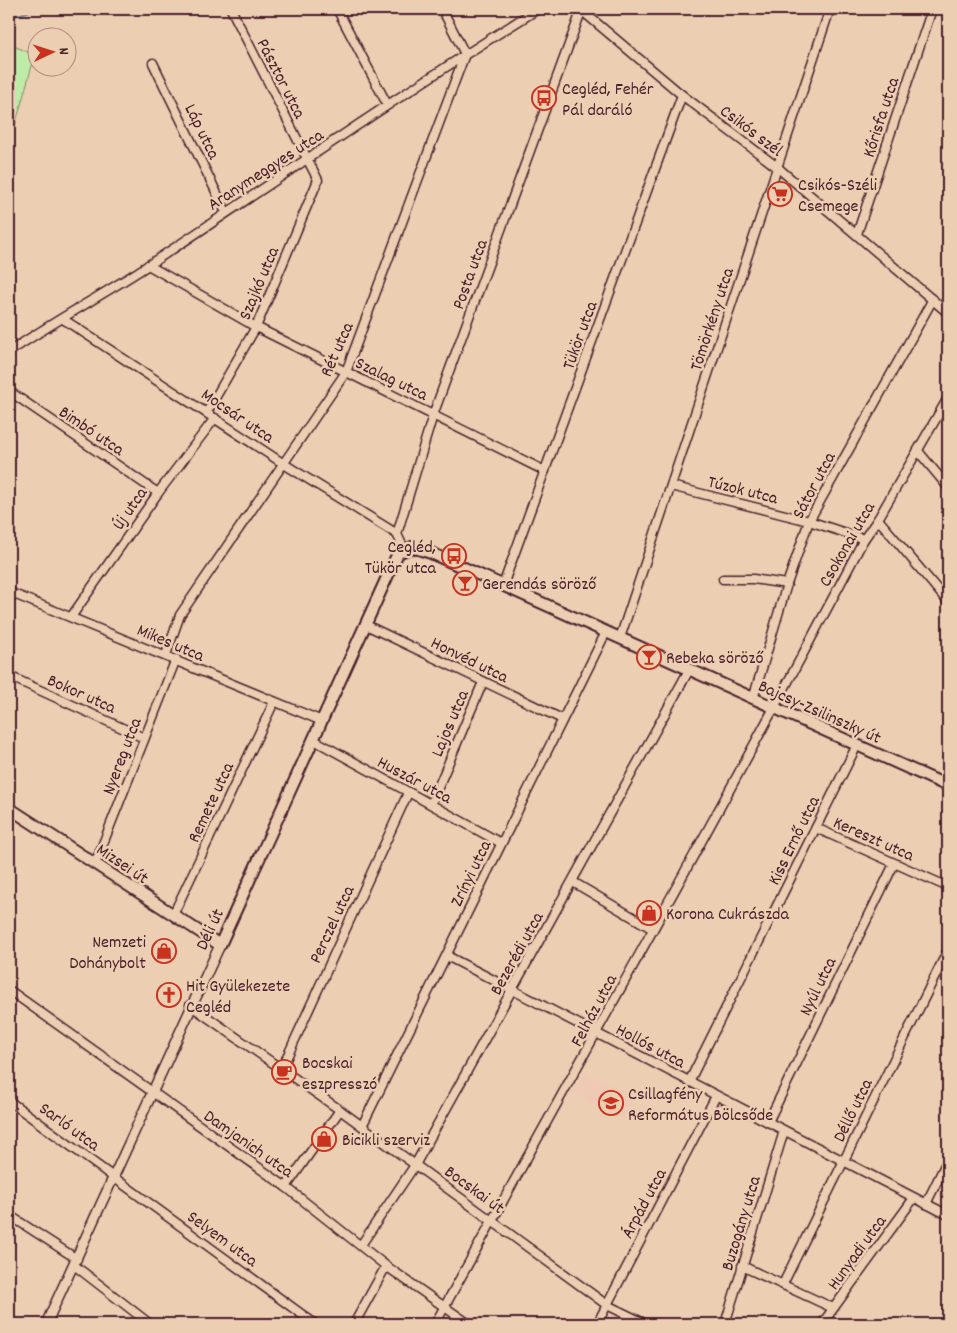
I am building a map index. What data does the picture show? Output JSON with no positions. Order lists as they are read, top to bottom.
{
  "streets": {
    "main road": ["Bajcsy-Zsilinszky út", "Mizsei út", "Déli út"],
    "street": [
      "Pásztor utca",
      "Kőrisfa utca",
      "Csikós szél",
      "Láp utca",
      "Aranymeggyes utca",
      "Posta utca",
      "Szajkó utca",
      "Tömörkény utca",
      "Tükör utca",
      "Rét utca",
      "Szalag utca",
      "Mocsár utca",
      "Bimbó utca",
      "Sátor utca",
      "Túzok utca",
      "Új utca",
      "Csokonai utca",
      "Mikes utca",
      "Honvéd utca",
      "Bokor utca",
      "Lajos utca",
      "Nyereg utca",
      "Huszár utca",
      "Remete utca",
      "Kereszt utca",
      "Kiss Ernő utca",
      "Zrínyi utca",
      "Perczel utca",
      "Bezerédi utca",
      "Nyúl utca",
      "Felház utca",
      "Hollós utca",
      "Déllő utca",
      "Sarló utca",
      "Damjanich utca",
      "Bocskai út",
      "Árpád utca",
      "Buzogány utca",
      "Selyem utca",
      "Hunyadi utca"
    ]
  },
  "crossings": [
    ["Pásztor utca", "Aranymeggyes utca"],
    ["Pásztor utca", "Szajkó utca"],
    ["Kőrisfa utca", "Csikós szél"],
    ["Csikós szél", "Posta utca"],
    ["Csikós szél", "Tömörkény utca"],
    ["Csikós szél", "Tükör utca"],
    ["Csikós szél", "Sátor utca"],
    ["Láp utca", "Aranymeggyes utca"],
    ["Aranymeggyes utca", "Szajkó utca"],
    ["Aranymeggyes utca", "Rét utca"],
    ["Aranymeggyes utca", "Szalag utca"],
    ["Aranymeggyes utca", "Mocsár utca"],
    ["Posta utca", "Szalag utca"],
    ["Posta utca", "Mocsár utca"],
    ["Szajkó utca", "Szalag utca"],
    ["Szajkó utca", "Mocsár utca"],
    ["Tömörkény utca", "Túzok utca"],
    ["Tömörkény utca", "Bajcsy-Zsilinszky út"],
    ["Tükör utca", "Szalag utca"],
    ["Tükör utca", "Bajcsy-Zsilinszky út"],
    ["Rét utca", "Szalag utca"],
    ["Rét utca", "Mocsár utca"],
    ["Rét utca", "Mikes utca"],
    ["Mocsár utca", "Új utca"],
    ["Bimbó utca", "Új utca"],
    ["Sátor utca", "Túzok utca"],
    ["Sátor utca", "Bajcsy-Zsilinszky út"],
    ["Túzok utca", "Csokonai utca"],
    ["Új utca", "Mikes utca"],
    ["Csokonai utca", "Bajcsy-Zsilinszky út"],
    ["Csokonai utca", "Felház utca"],
    ["Mikes utca", "Nyereg utca"],
    ["Mikes utca", "Remete utca"],
    ["Mikes utca", "Déli út"],
    ["Honvéd utca", "Lajos utca"],
    ["Honvéd utca", "Zrínyi utca"],
    ["Honvéd utca", "Déli út"],
    ["Bokor utca", "Nyereg utca"],
    ["Bajcsy-Zsilinszky út", "Kiss Ernő utca"],
    ["Bajcsy-Zsilinszky út", "Zrínyi utca"],
    ["Bajcsy-Zsilinszky út", "Déli út"],
    ["Bajcsy-Zsilinszky út", "Bezerédi utca"],
    ["Bajcsy-Zsilinszky út", "Felház utca"],
    ["Lajos utca", "Huszár utca"],
    ["Nyereg utca", "Mizsei út"],
    ["Huszár utca", "Zrínyi utca"],
    ["Huszár utca", "Perczel utca"],
    ["Huszár utca", "Déli út"],
    ["Remete utca", "Mizsei út"],
    ["Kereszt utca", "Kiss Ernő utca"],
    ["Kereszt utca", "Nyúl utca"],
    ["Kiss Ernő utca", "Hollós utca"],
    ["Mizsei út", "Déli út"],
    ["Zrínyi utca", "Hollós utca"],
    ["Zrínyi utca", "Bocskai út"],
    ["Perczel utca", "Bocskai út"],
    ["Déli út", "Sarló utca"],
    ["Déli út", "Damjanich utca"],
    ["Déli út", "Bocskai út"],
    ["Déli út", "Selyem utca"],
    ["Bezerédi utca", "Hollós utca"],
    ["Bezerédi utca", "Damjanich utca"],
    ["Bezerédi utca", "Bocskai út"],
    ["Nyúl utca", "Hollós utca"],
    ["Felház utca", "Hollós utca"],
    ["Felház utca", "Damjanich utca"],
    ["Felház utca", "Bocskai út"],
    ["Hollós utca", "Déllő utca"],
    ["Hollós utca", "Árpád utca"],
    ["Hollós utca", "Buzogány utca"],
    ["Hollós utca", "Hunyadi utca"],
    ["Sarló utca", "Selyem utca"],
    ["Bocskai út", "Árpád utca"]
  ],
  "places": {
    "bus stop": ["Cegléd, Fehér Pál daráló", "Cegléd, Tükör utca"],
    "supermarket": ["Csikós-Széli Csemege"],
    "bar": ["Gerendás söröző", "Rebeka söröző"],
    "shop": ["Korona Cukrászda", "Nemzeti Dohánybolt", "Bicikli szerviz"],
    "church": ["Hit Gyülekezete Cegléd"],
    "cafe": ["Bocskai eszpresszó"],
    "school or university": ["Csillagfény Református Bölcsőde"]
  },
  "north": "right"
}
